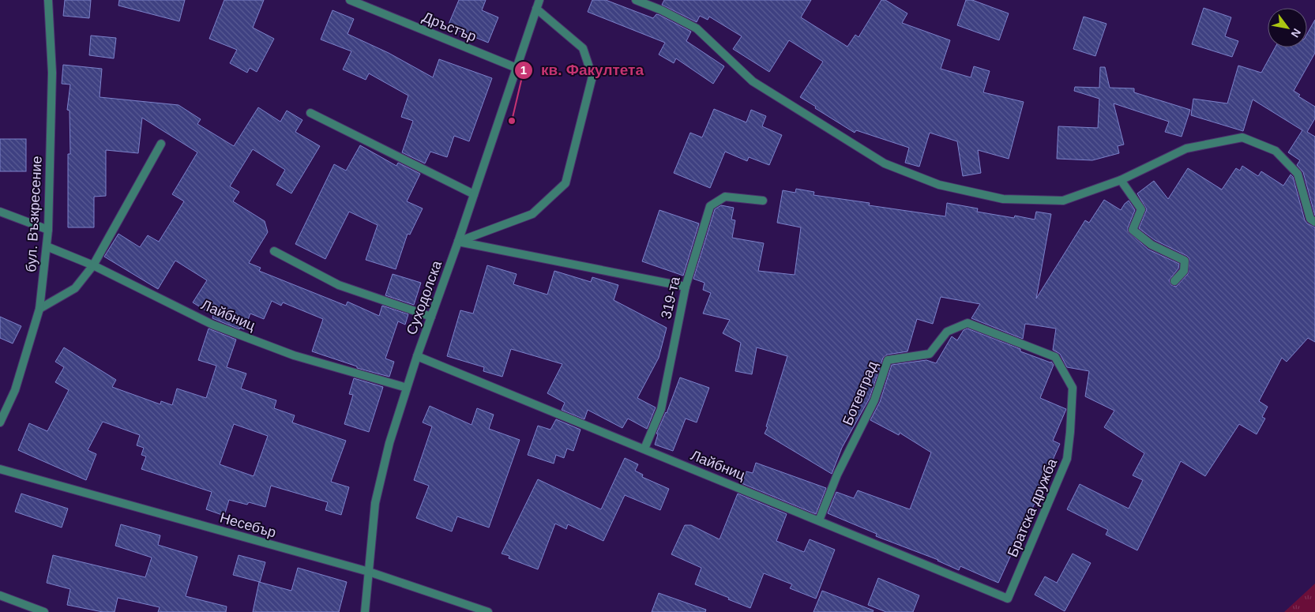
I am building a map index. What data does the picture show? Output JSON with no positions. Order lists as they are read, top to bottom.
{
  "streets": {
    "street": [
      "Дръстър",
      "бул. Възкресение",
      "Суходолска",
      "319-та",
      "Лайбниц",
      "Ботевград",
      "Братска дружба",
      "Несебър"
    ]
  },
  "crossings": [
    ["Дръстър", "Суходолска"],
    ["бул. Възкресение", "Лайбниц"],
    ["Суходолска", "Лайбниц"],
    ["Суходолска", "Несебър"],
    ["319-та", "Лайбниц"],
    ["Лайбниц", "Ботевград"],
    ["Лайбниц", "Братска дружба"],
    ["Ботевград", "Братска дружба"]
  ],
  "places": ["кв. Факултета"],
  "north": "bottom right"
}
